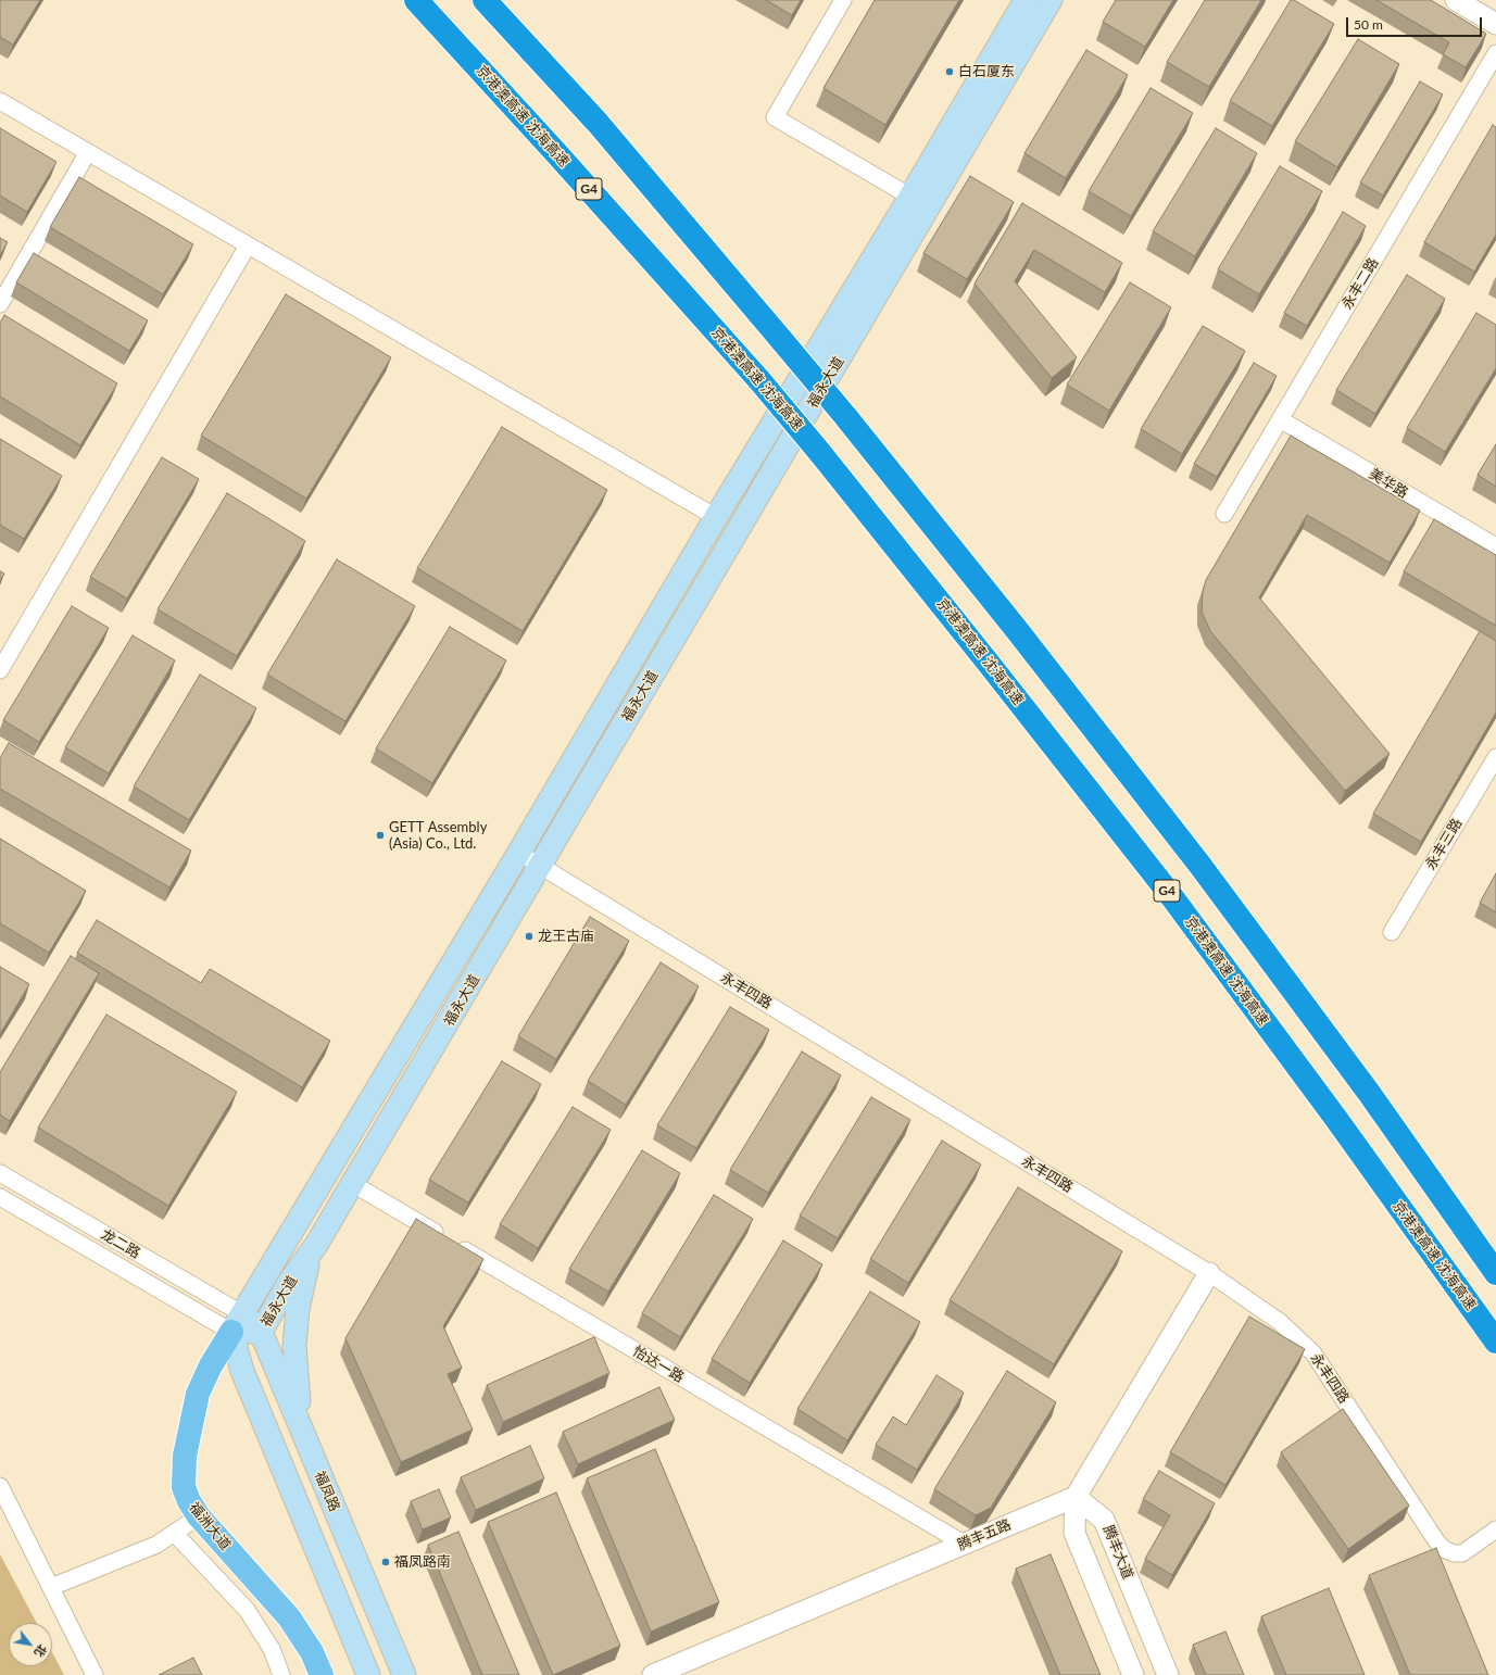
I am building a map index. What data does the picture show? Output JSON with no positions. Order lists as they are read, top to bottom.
{
  "streets": {
    "highway": ["京港澳高速 沈海高速", "G4"],
    "main road": ["福永大道", "福凤路", "福洲大道"],
    "street": [
      "永丰二路",
      "美华路",
      "永丰三路",
      "永丰四路",
      "龙二路",
      "怡达一路",
      "腾丰五路",
      "腾丰大道"
    ]
  },
  "crossings": [
    ["永丰二路", "美华路"],
    ["福永大道", "永丰四路"],
    ["福永大道", "龙二路"],
    ["福永大道", "怡达一路"],
    ["福永大道", "福凤路"],
    ["福永大道", "福洲大道"],
    ["龙二路", "福洲大道"],
    ["怡达一路", "腾丰五路"],
    ["腾丰五路", "腾丰大道"]
  ],
  "places": [
    "白石厦东",
    "GETT Assembly (Asia) Co., Ltd.",
    "龙王古庙",
    "福凤路南"
  ],
  "scale_bar": "50 m",
  "north": "bottom right"
}
